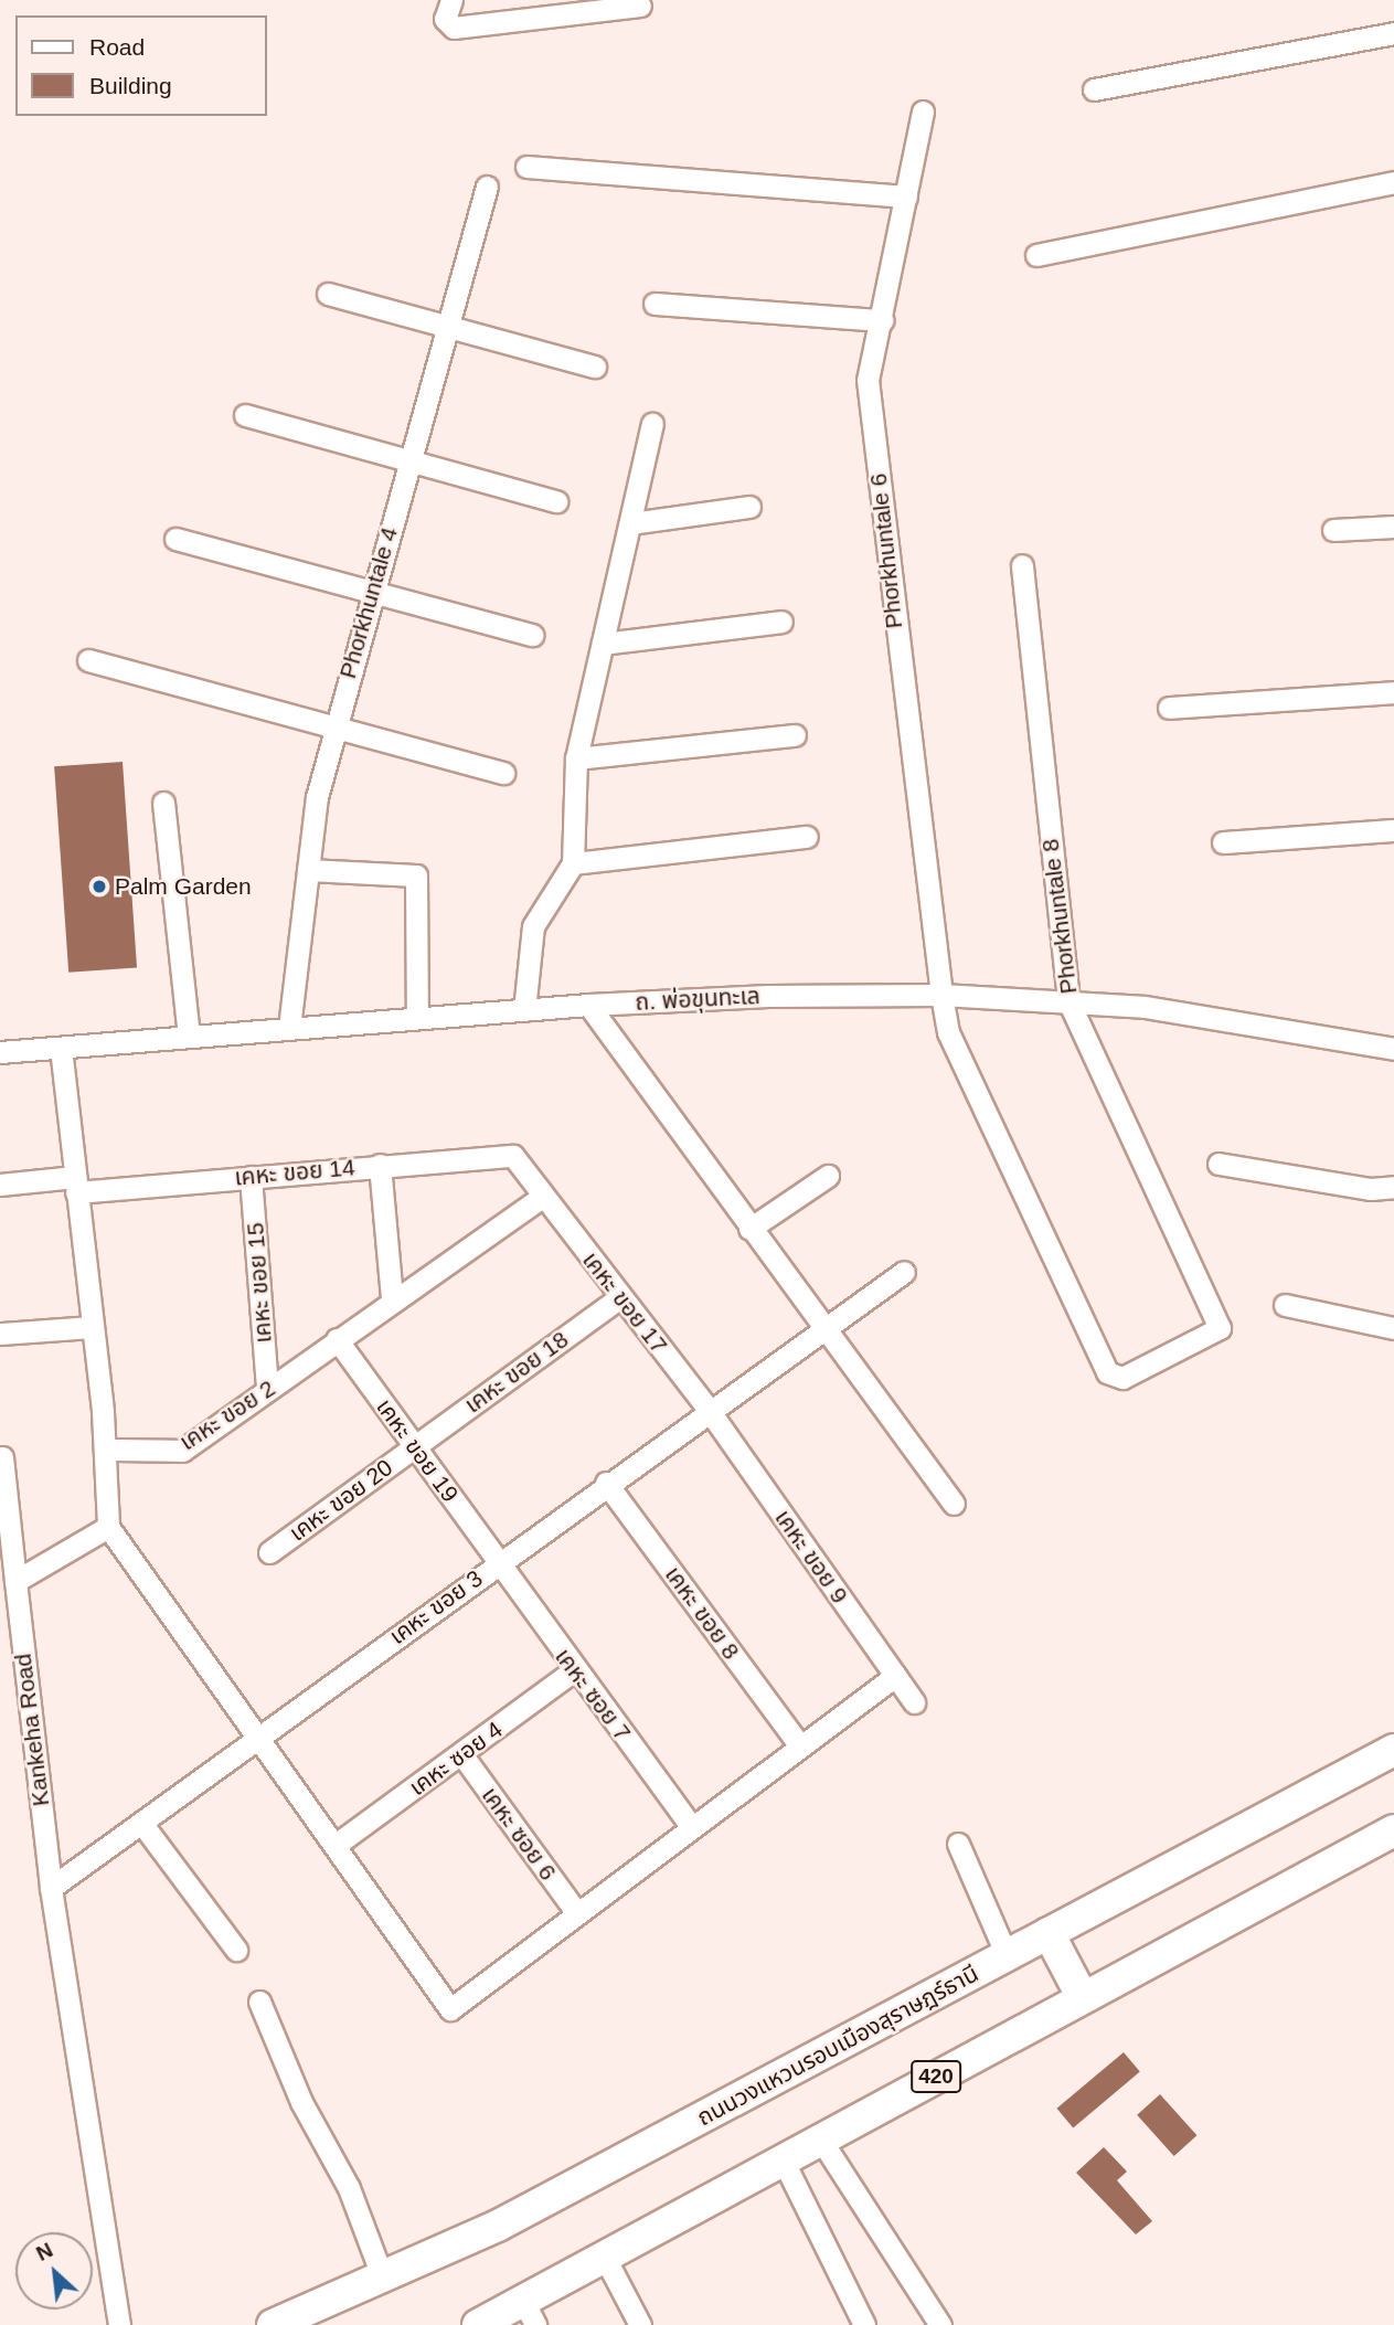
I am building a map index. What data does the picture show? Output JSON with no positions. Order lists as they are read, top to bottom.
{
  "streets": {
    "highway": ["ถนนวงแหวนรอบเมืองสุราษฎร์ธานี", "420"],
    "street": [
      "Phorkhuntale 6",
      "Phorkhuntale 4",
      "Phorkhuntale 8",
      "ถ. พ่อขุนทะเล",
      "เคหะ ขอย 14",
      "เคหะ ขอย 15",
      "เคหะ ขอย 17",
      "เคหะ ขอย 18",
      "เคหะ ขอย 2",
      "เคหะ ขอย 19",
      "เคหะ ขอย 20",
      "เคหะ ขอย 9",
      "เคหะ ขอย 3",
      "เคหะ ขอย 8",
      "เคหะ ซอย 7",
      "Kankeha Road",
      "เคหะ ซอย 4",
      "เคหะ ซอย 6"
    ]
  },
  "crossings": [
    ["Phorkhuntale 6", "Phorkhuntale 8"],
    ["Phorkhuntale 6", "ถ. พ่อขุนทะเล"],
    ["Phorkhuntale 4", "ถ. พ่อขุนทะเล"],
    ["Phorkhuntale 8", "ถ. พ่อขุนทะเล"],
    ["เคหะ ขอย 14", "เคหะ ขอย 15"],
    ["เคหะ ขอย 14", "เคหะ ขอย 17"],
    ["เคหะ ขอย 15", "เคหะ ขอย 2"],
    ["เคหะ ขอย 17", "เคหะ ขอย 18"],
    ["เคหะ ขอย 17", "เคหะ ขอย 9"],
    ["เคหะ ขอย 17", "เคหะ ขอย 3"],
    ["เคหะ ขอย 18", "เคหะ ขอย 19"],
    ["เคหะ ขอย 18", "เคหะ ขอย 20"],
    ["เคหะ ขอย 2", "เคหะ ขอย 19"],
    ["เคหะ ขอย 19", "เคหะ ขอย 20"],
    ["เคหะ ขอย 19", "เคหะ ขอย 3"],
    ["เคหะ ขอย 19", "เคหะ ซอย 7"],
    ["เคหะ ขอย 9", "เคหะ ขอย 3"],
    ["เคหะ ขอย 3", "เคหะ ขอย 8"],
    ["เคหะ ขอย 3", "เคหะ ซอย 7"],
    ["เคหะ ขอย 3", "Kankeha Road"],
    ["เคหะ ซอย 7", "เคหะ ซอย 4"],
    ["เคหะ ซอย 4", "เคหะ ซอย 6"]
  ],
  "places": ["Palm Garden"],
  "legend": ["Road", "Building"],
  "north": "top left"
}
